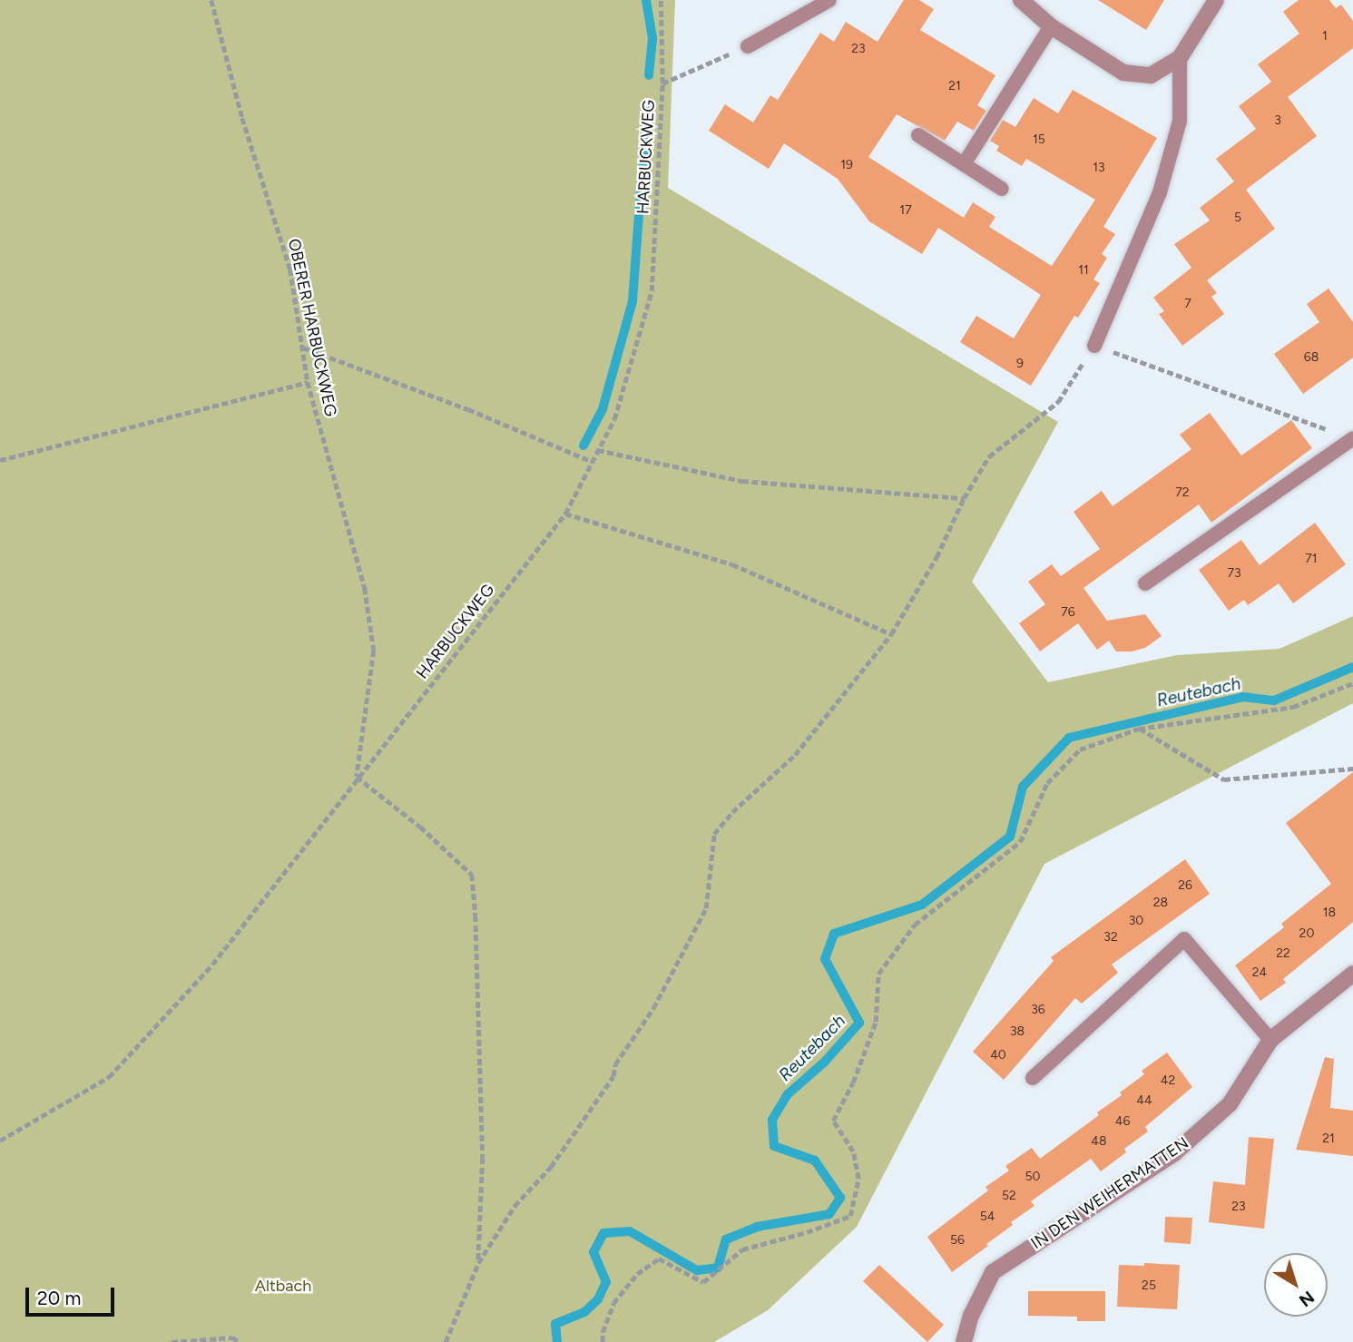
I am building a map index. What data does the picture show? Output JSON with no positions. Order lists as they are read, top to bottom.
{
  "streets": {
    "street": ["IN DEN WEIHERMATTEN"],
    "path": ["HARBUCKWEG", "OBERER HARBUCKWEG"]
  },
  "crossings": [
    ["HARBUCKWEG", "OBERER HARBUCKWEG"]
  ],
  "water": ["Reutebach"],
  "parks": ["Altbach"],
  "house_numbers": [
    "1",
    "23",
    "21",
    "3",
    "15",
    "19",
    "13",
    "17",
    "5",
    "11",
    "7",
    "68",
    "9",
    "72",
    "71",
    "73",
    "76",
    "26",
    "28",
    "18",
    "30",
    "20",
    "32",
    "22",
    "24",
    "36",
    "38",
    "40",
    "42",
    "44",
    "46",
    "21",
    "48",
    "50",
    "52",
    "23",
    "54",
    "56",
    "25"
  ],
  "scale_bar": "20 m",
  "north": "bottom right"
}
